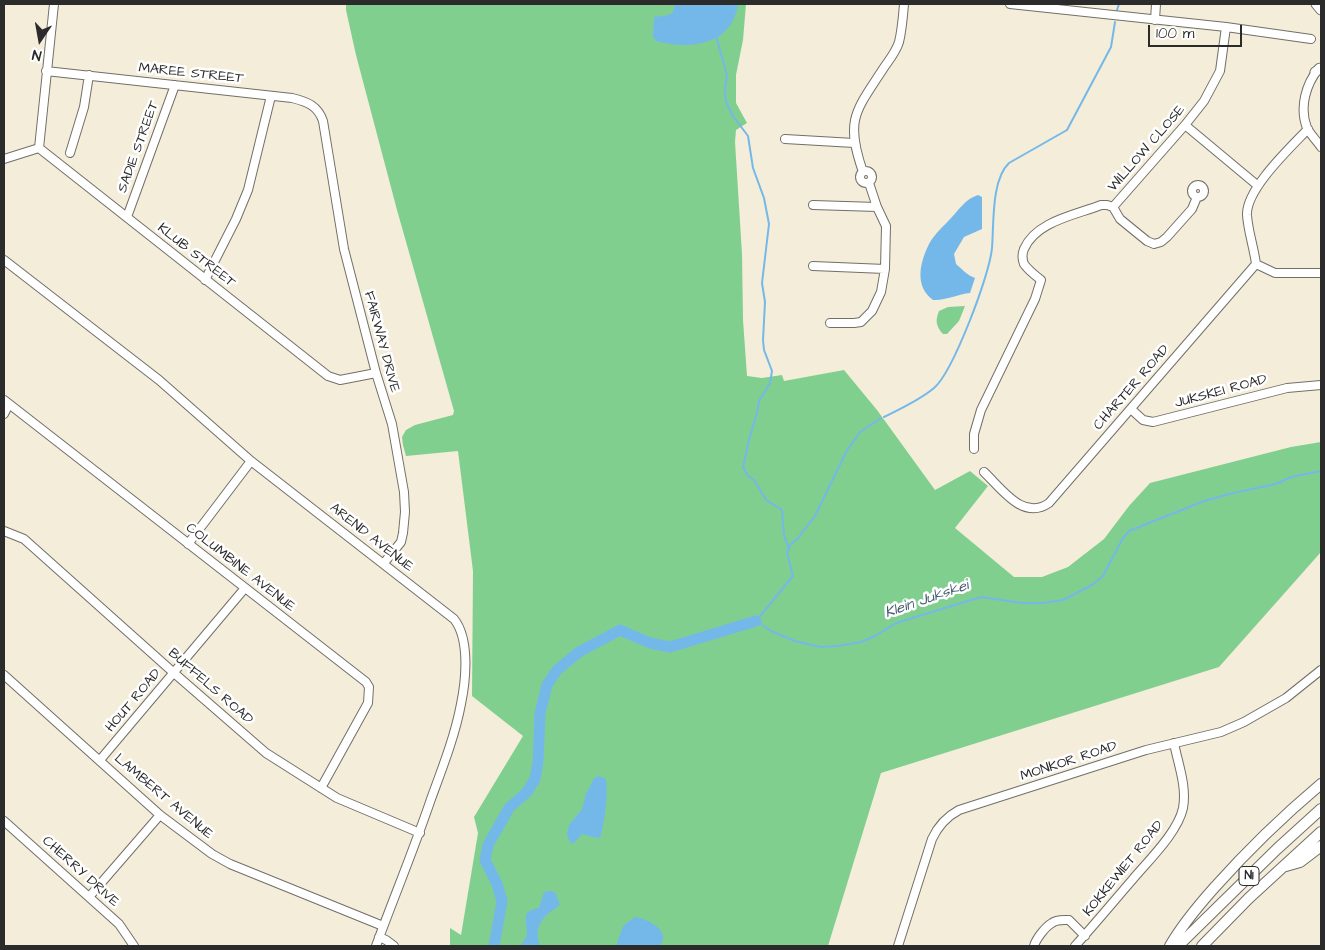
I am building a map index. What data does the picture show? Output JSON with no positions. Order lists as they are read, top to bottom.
{
  "streets": {
    "highway": ["N1"],
    "street": [
      "MAREE STREET",
      "SADIE STREET",
      "WILLOW CLOSE",
      "KLUB STREET",
      "FAIRWAY DRIVE",
      "CHARTER ROAD",
      "JUKSKEI ROAD",
      "AREND AVENUE",
      "COLUMBINE AVENUE",
      "BUFFELS ROAD",
      "HOUT ROAD",
      "MONKOR ROAD",
      "LAMBERT AVENUE",
      "KOKKEWIET ROAD",
      "CHERRY DRIVE"
    ]
  },
  "crossings": [
    ["MAREE STREET", "SADIE STREET"],
    ["MAREE STREET", "FAIRWAY DRIVE"],
    ["SADIE STREET", "KLUB STREET"],
    ["KLUB STREET", "FAIRWAY DRIVE"],
    ["FAIRWAY DRIVE", "AREND AVENUE"],
    ["CHARTER ROAD", "JUKSKEI ROAD"],
    ["AREND AVENUE", "BUFFELS ROAD"],
    ["AREND AVENUE", "LAMBERT AVENUE"],
    ["COLUMBINE AVENUE", "BUFFELS ROAD"],
    ["COLUMBINE AVENUE", "HOUT ROAD"],
    ["BUFFELS ROAD", "HOUT ROAD"],
    ["HOUT ROAD", "LAMBERT AVENUE"],
    ["MONKOR ROAD", "KOKKEWIET ROAD"]
  ],
  "water": ["Klein Jukskei"],
  "scale_bar": "100 m",
  "north": "bottom"
}
